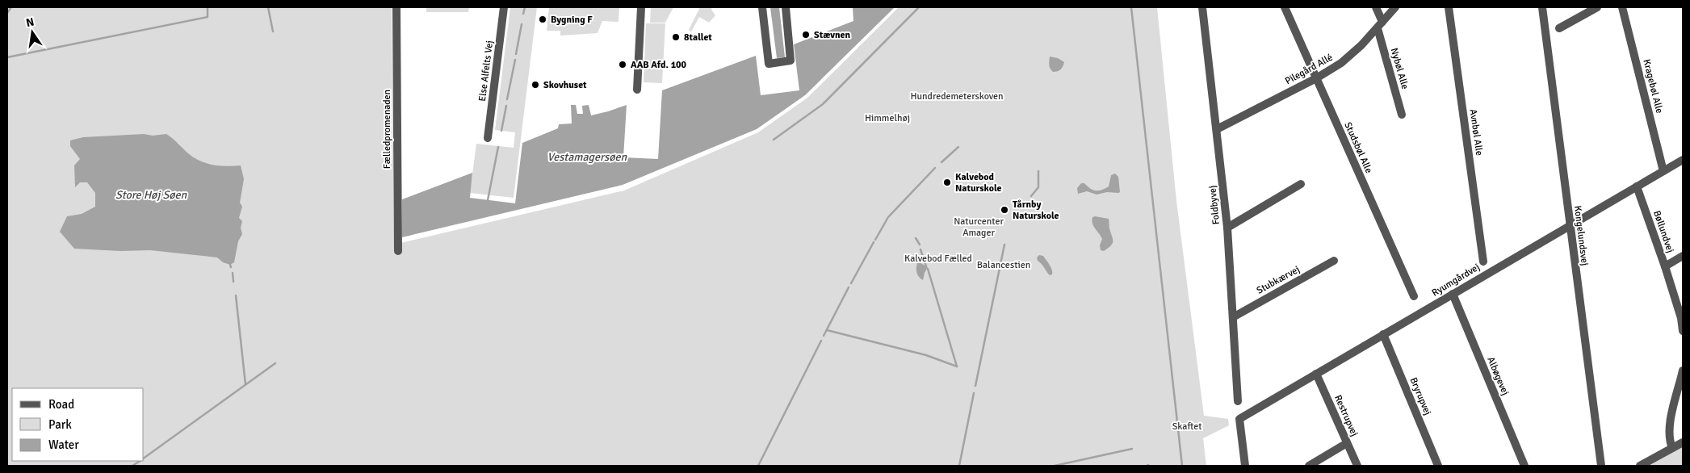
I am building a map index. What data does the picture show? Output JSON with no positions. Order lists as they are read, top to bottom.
{
  "streets": {
    "street": [
      "Nybøl Alle",
      "Pilegård Allé",
      "Else Alfelts Vej",
      "Kragebøl Alle",
      "Fælledpromenaden",
      "Avnbøl Alle",
      "Studsbøl Alle",
      "Foldbyvej",
      "Bøllundvej",
      "Kongelundsvej",
      "Stubkærvej",
      "Ryumgårdvej",
      "Albøgevej",
      "Bryrupvej",
      "Restrupvej"
    ]
  },
  "crossings": [
    ["Nybøl Alle", "Pilegård Allé"],
    ["Pilegård Allé", "Studsbøl Alle"],
    ["Pilegård Allé", "Foldbyvej"],
    ["Kragebøl Alle", "Ryumgårdvej"],
    ["Foldbyvej", "Stubkærvej"],
    ["Bøllundvej", "Ryumgårdvej"],
    ["Kongelundsvej", "Ryumgårdvej"],
    ["Ryumgårdvej", "Albøgevej"],
    ["Ryumgårdvej", "Bryrupvej"],
    ["Ryumgårdvej", "Restrupvej"]
  ],
  "water": ["Vestamagersøen", "Store Høj Søen"],
  "parks": [
    "Hundredemeterskoven",
    "Himmelhøj",
    "Naturcenter Amager",
    "Kalvebod Fælled",
    "Balancestien",
    "Skaftet"
  ],
  "places": [
    "Bygning F",
    "Stævnen",
    "8tallet",
    "AAB Afd. 100",
    "Skovhuset",
    "Kalvebod Naturskole",
    "Tårnby Naturskole"
  ],
  "legend": ["Road", "Park", "Water"],
  "north": "top"
}
